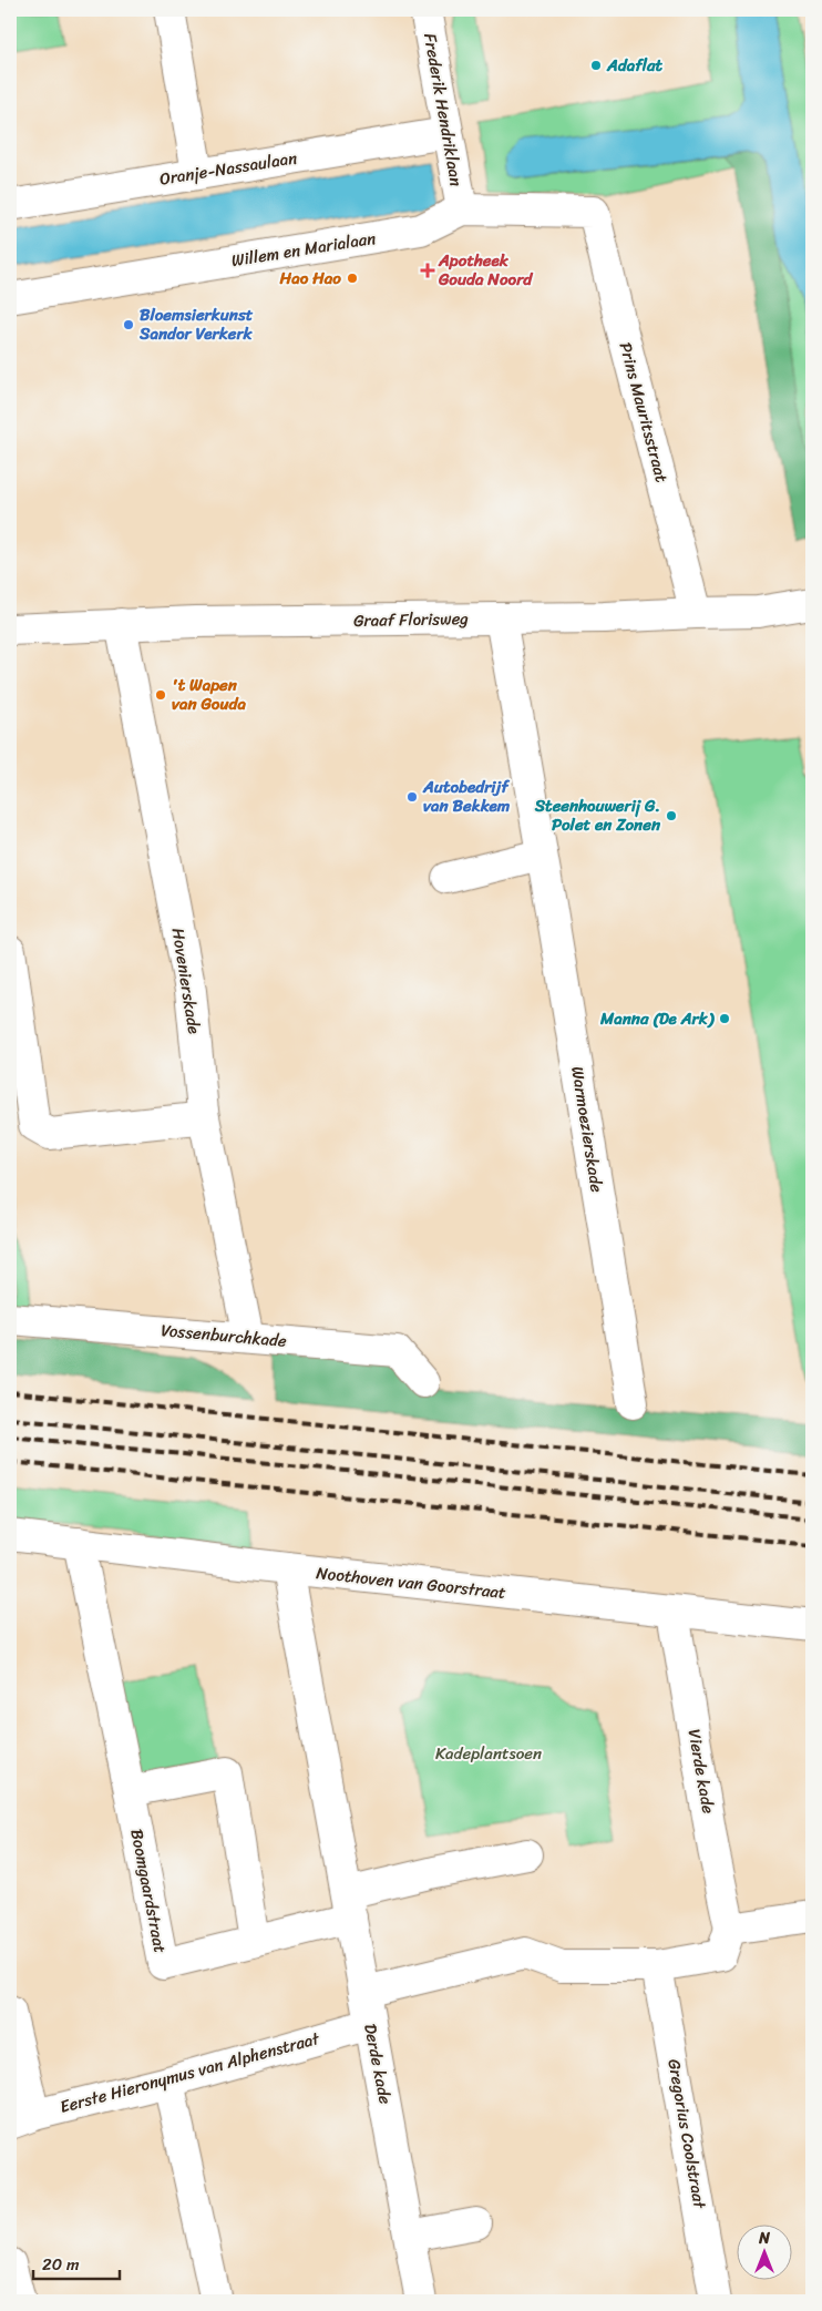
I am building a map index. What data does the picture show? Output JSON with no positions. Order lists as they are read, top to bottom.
{
  "streets": {
    "street": [
      "Frederik Hendriklaan",
      "Oranje-Nassaulaan",
      "Willem en Marialaan",
      "Prins Mauritsstraat",
      "Graaf Florisweg",
      "Hovenierskade",
      "Warmoezierskade",
      "Vossenburchkade",
      "Noothoven van Goorstraat",
      "Vierde kade",
      "Boomgaardstraat",
      "Derde kade",
      "Eerste Hieronymus van Alphenstraat",
      "Gregorius Coolstraat"
    ]
  },
  "crossings": [
    ["Frederik Hendriklaan", "Oranje-Nassaulaan"],
    ["Frederik Hendriklaan", "Willem en Marialaan"],
    ["Willem en Marialaan", "Prins Mauritsstraat"],
    ["Prins Mauritsstraat", "Graaf Florisweg"],
    ["Graaf Florisweg", "Hovenierskade"],
    ["Graaf Florisweg", "Warmoezierskade"],
    ["Hovenierskade", "Vossenburchkade"],
    ["Noothoven van Goorstraat", "Vierde kade"],
    ["Noothoven van Goorstraat", "Boomgaardstraat"],
    ["Noothoven van Goorstraat", "Derde kade"],
    ["Boomgaardstraat", "Derde kade"],
    ["Derde kade", "Eerste Hieronymus van Alphenstraat"]
  ],
  "parks": ["Kadeplantsoen"],
  "places": {
    "other": [
      "Adaflat",
      "Hao Hao",
      "Bloemsierkunst Sandor Verkerk",
      "'t Wapen van Gouda",
      "Autobedrijf van Bekkem",
      "Steenhouwerij G. Polet en Zonen",
      "Manna (De Ark)"
    ],
    "health": ["Apotheek Gouda Noord"]
  },
  "scale_bar": "20 m",
  "north": "top"
}
